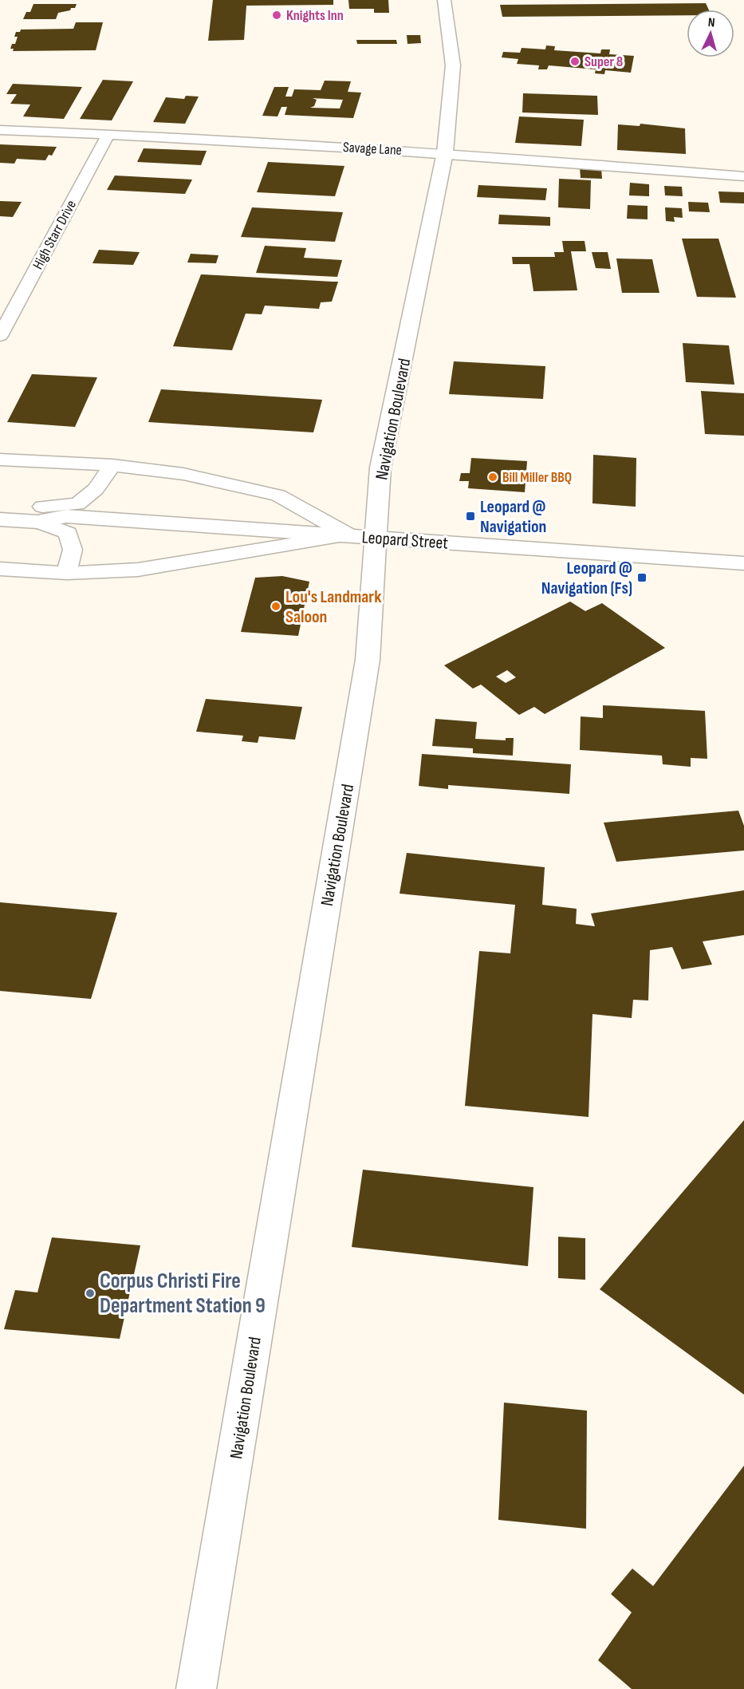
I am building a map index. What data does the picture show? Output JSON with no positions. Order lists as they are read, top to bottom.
{
  "streets": {
    "main road": ["Navigation Boulevard", "Leopard Street"],
    "street": ["Savage Lane", "High Starr Drive"]
  },
  "crossings": [
    ["Savage Lane", "High Starr Drive"],
    ["Savage Lane", "Navigation Boulevard"],
    ["Navigation Boulevard", "Leopard Street"]
  ],
  "places": {
    "other": [
      "Knights Inn",
      "Super 8",
      "Bill Miller BBQ",
      "Lou's Landmark Saloon",
      "Corpus Christi Fire Department Station 9"
    ],
    "transit": ["Leopard @ Navigation", "Leopard @ Navigation (Fs)"]
  },
  "north": "top"
}
